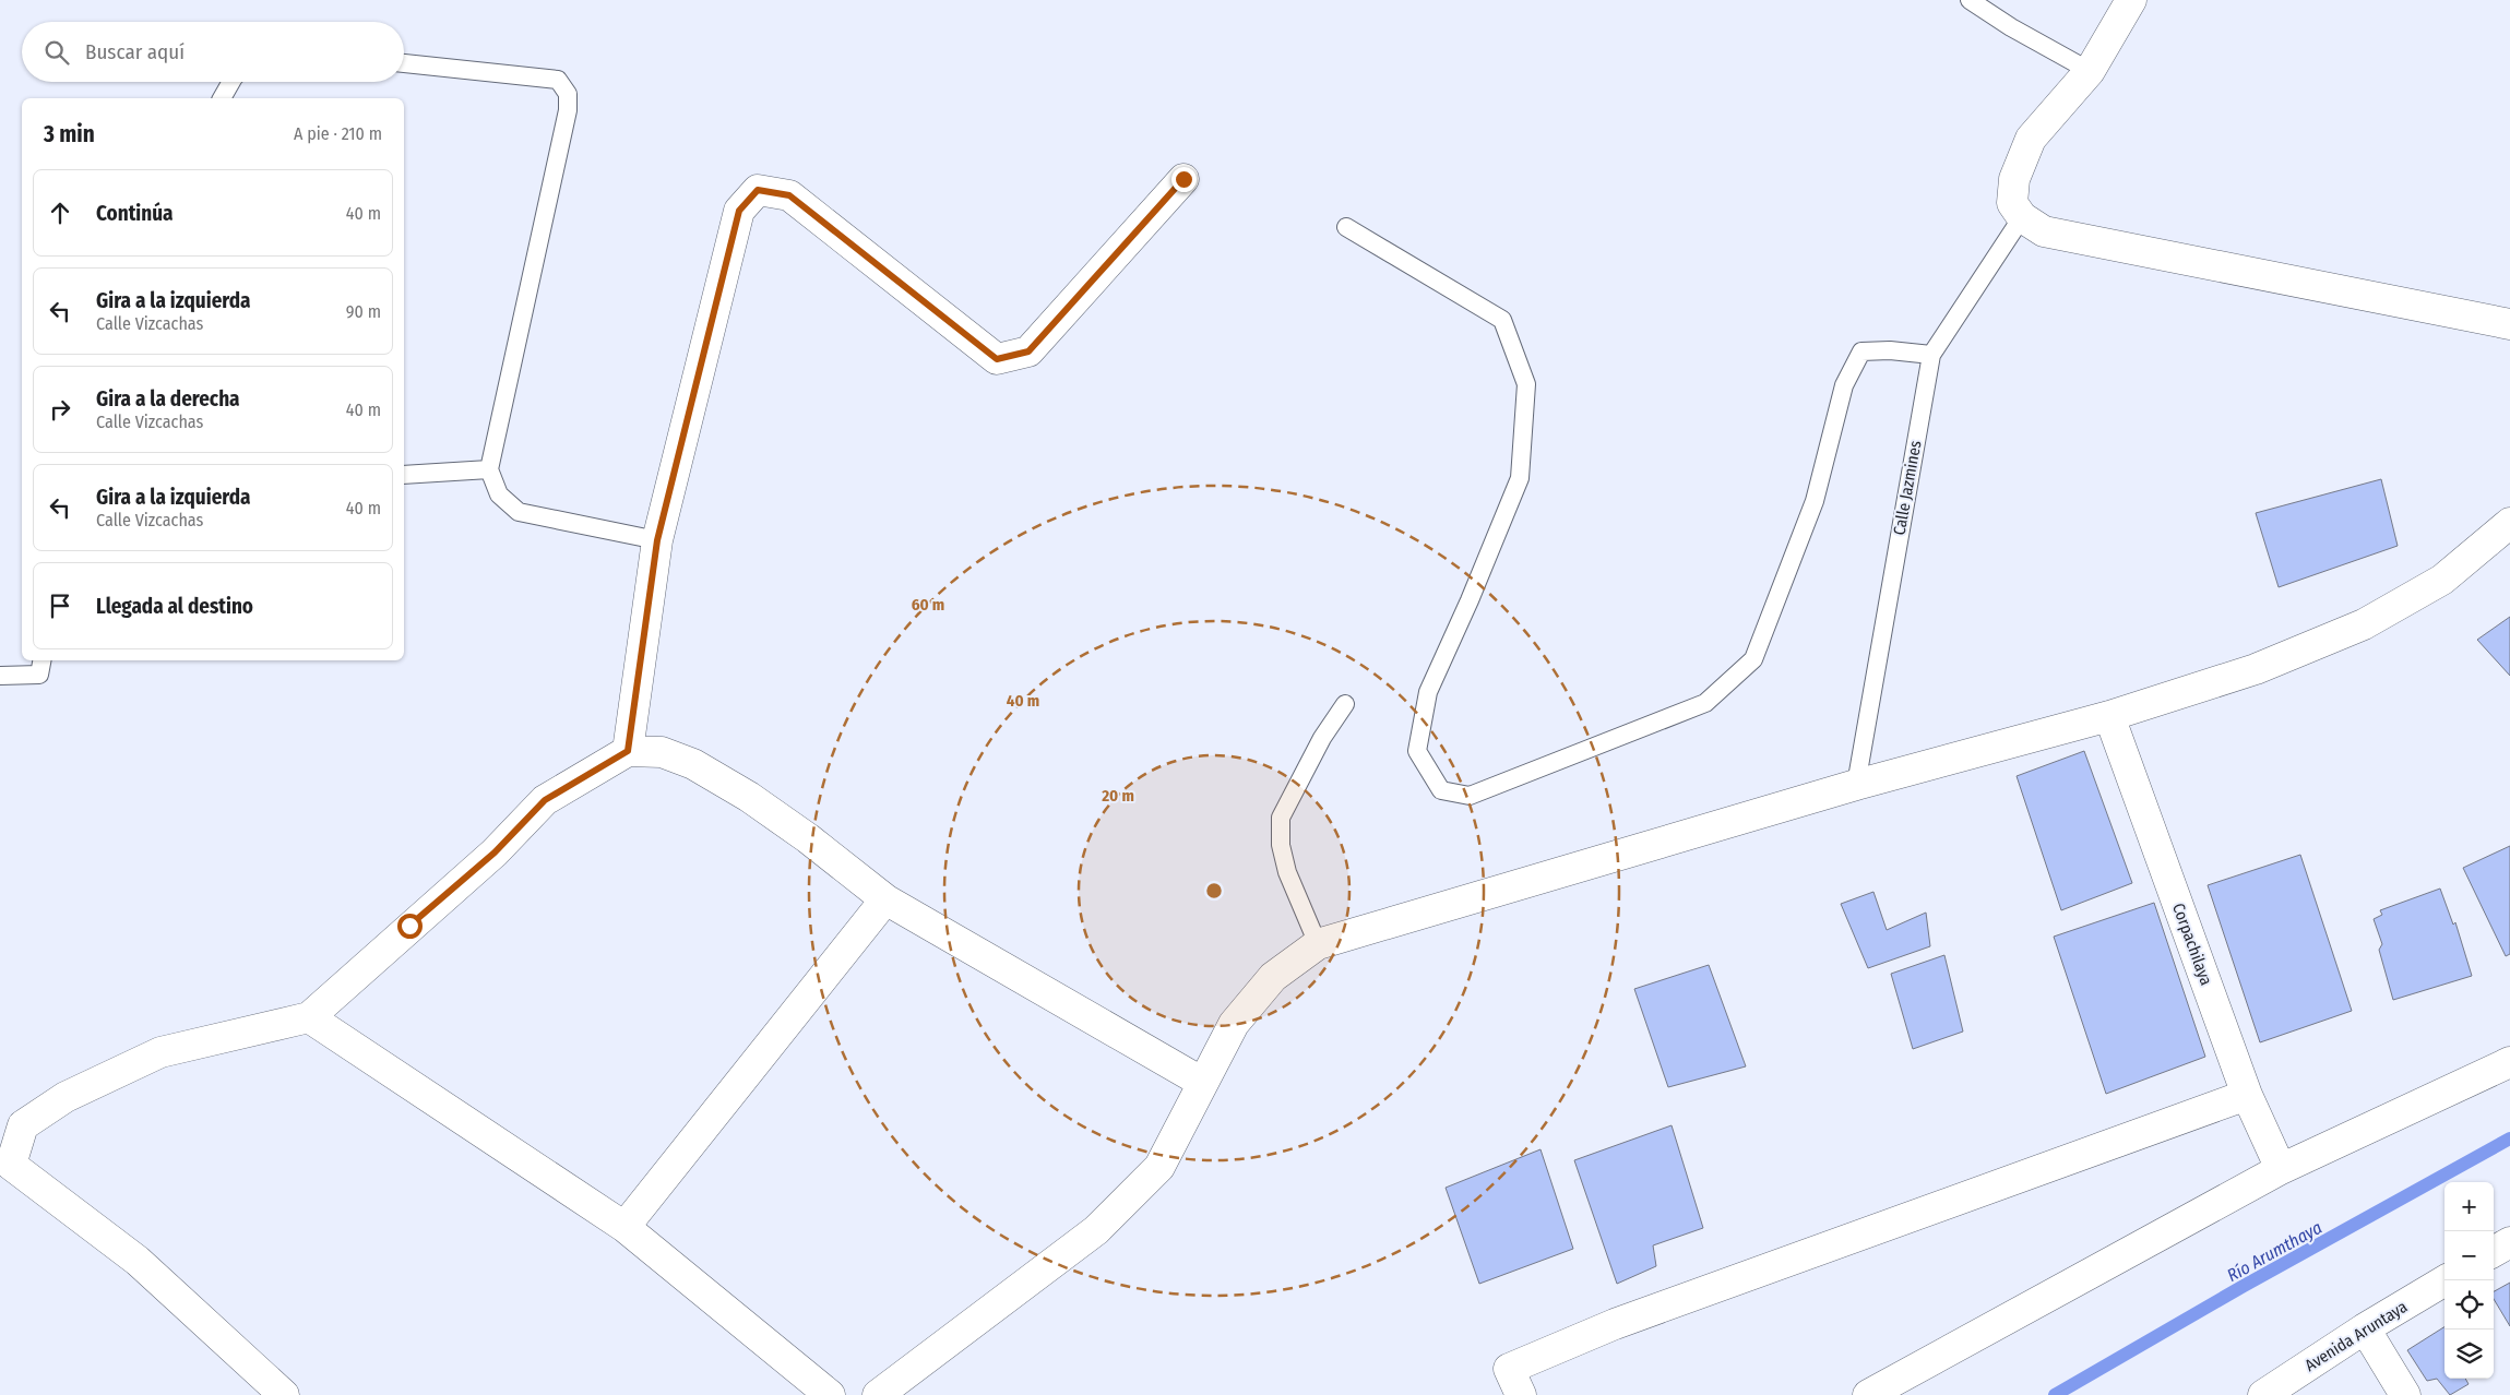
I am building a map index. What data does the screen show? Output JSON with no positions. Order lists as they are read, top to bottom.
{
  "streets": {
    "street": ["Corpachilaya", "Avenida Aruntaya"],
    "lane": ["Calle Jazmines"]
  },
  "water": ["Río Arumthaya"],
  "page": {
    "search": "Buscar aquí",
    "heading": ["3 min", "A pie · 210 m"],
    "list": [
      ["Continúa", "40 m"],
      ["Gira a la izquierda", "Calle Vizcachas", "90 m"],
      ["Gira a la derecha", "Calle Vizcachas", "40 m"],
      ["Gira a la izquierda", "Calle Vizcachas", "40 m"],
      "Llegada al destino"
    ],
    "map_buttons": ["+", "−"]
  },
  "rings": ["60 m", "40 m", "20 m"]
}
